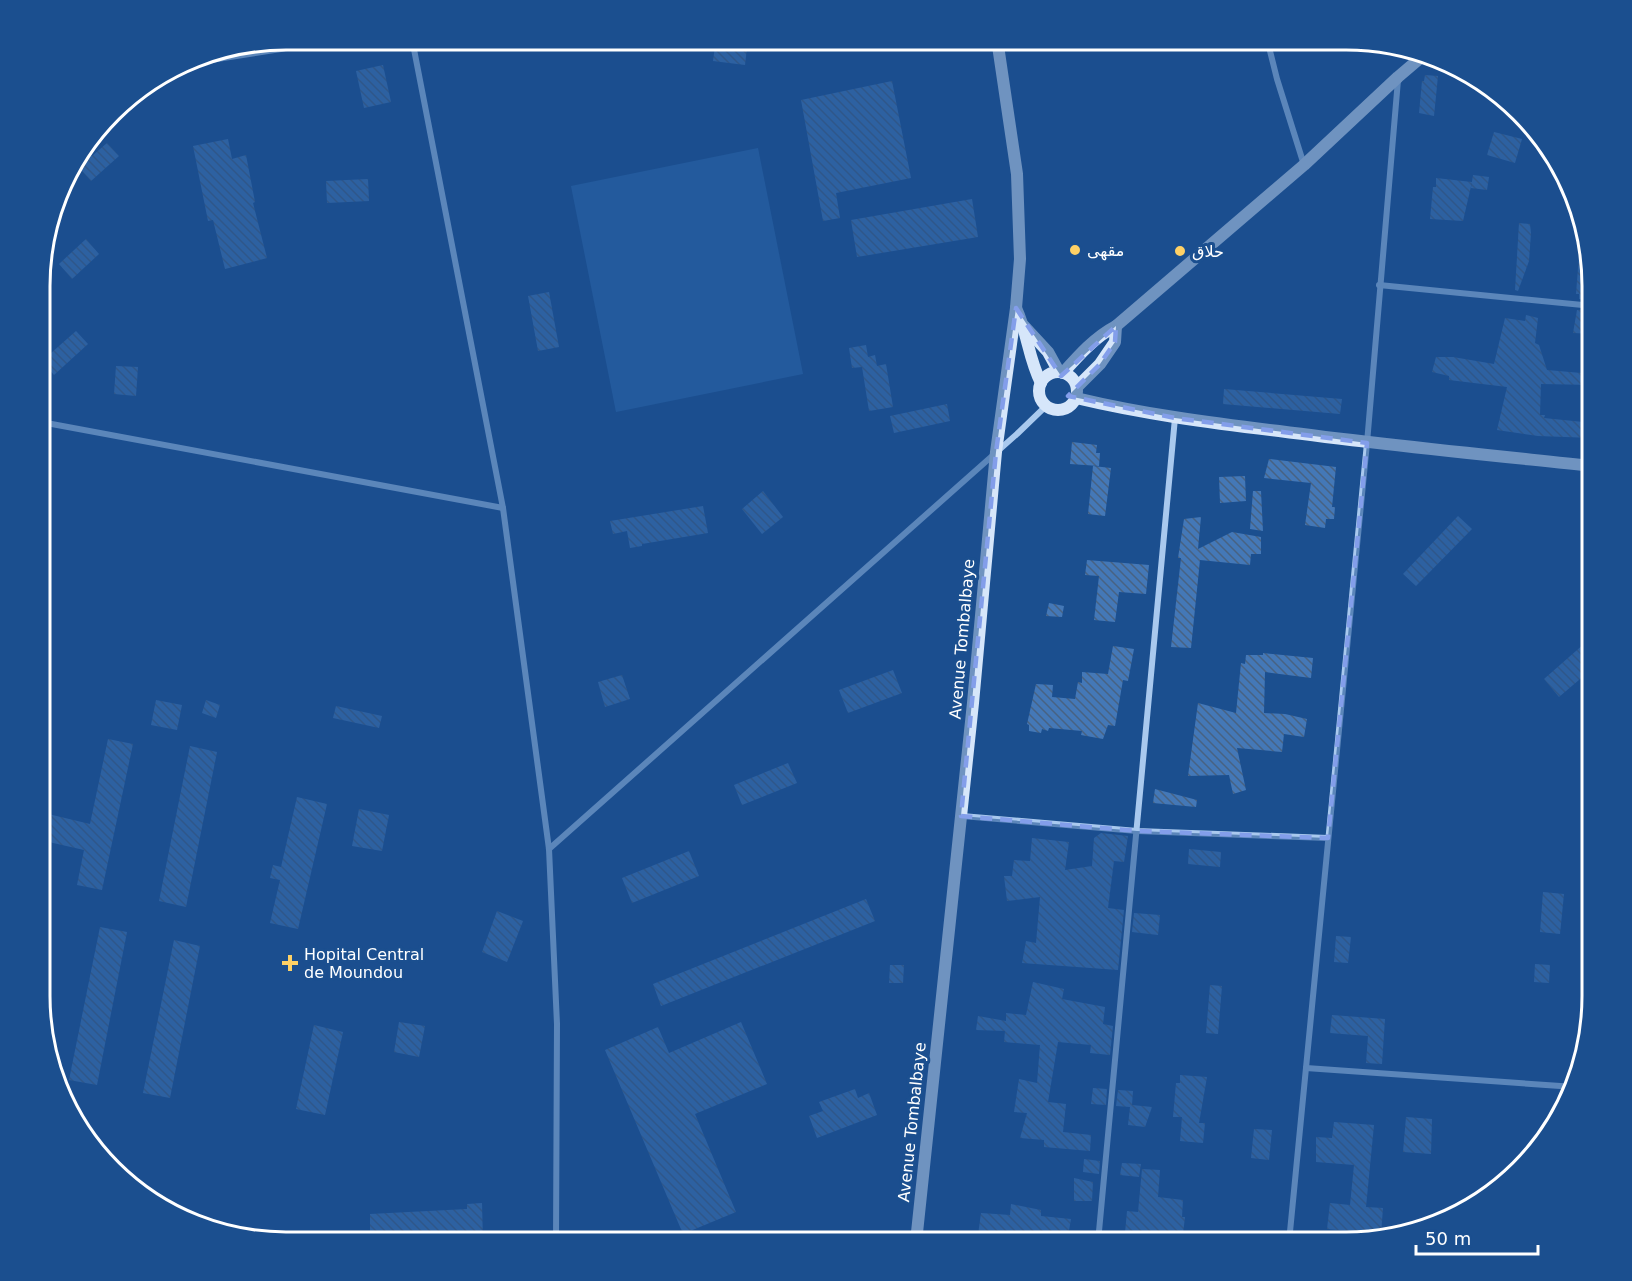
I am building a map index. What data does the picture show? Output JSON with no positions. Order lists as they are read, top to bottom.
{
  "streets": {
    "street": ["Avenue Tombalbaye"]
  },
  "places": {
    "other": ["مقهى", "حلاق"],
    "health": ["Hopital Central de Moundou"]
  },
  "scale_bar": "50 m"
}
